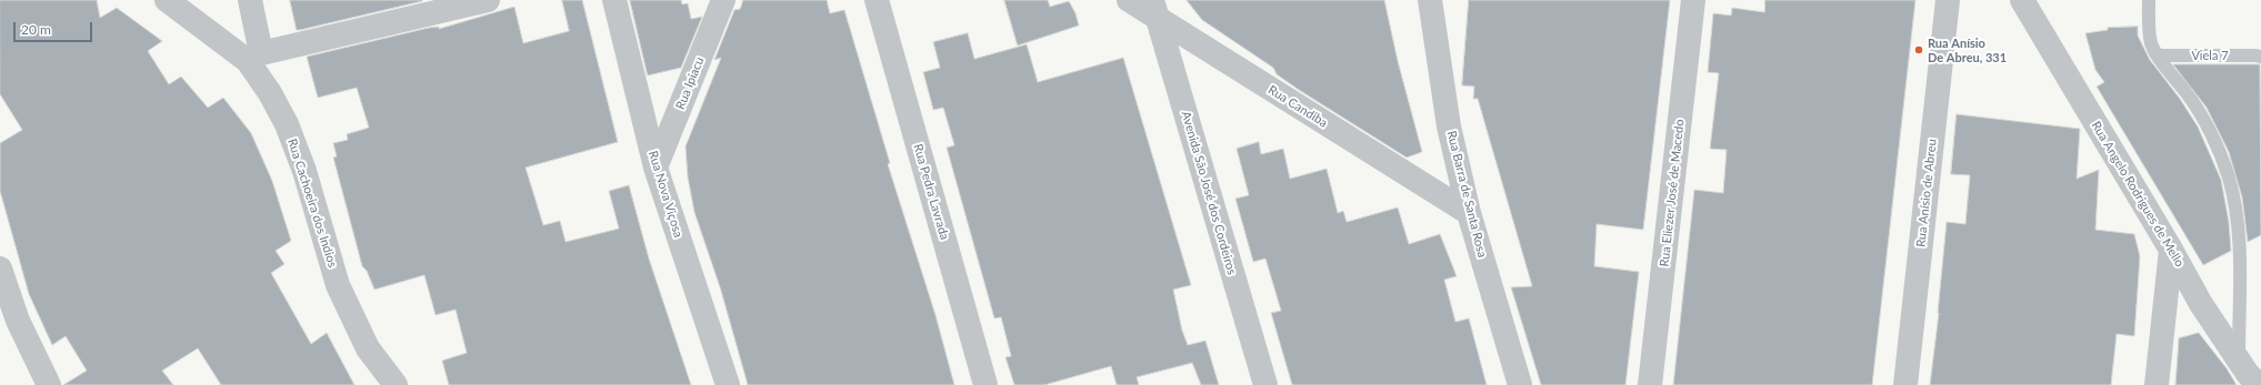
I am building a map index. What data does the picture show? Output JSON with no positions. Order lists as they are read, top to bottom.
{
  "streets": {
    "street": [
      "Rua Ipiacu",
      "Rua Candiba",
      "Rua Pedra Lavrada",
      "Avenida São José dos Cordeiros",
      "Rua Eliezer José de Macedo",
      "Rua Anísio de Abreu",
      "Rua Nova Viçosa",
      "Rua Barra de Santa Rosa",
      "Rua Angelo Rodrigues de Mello",
      "Rua Cachoeira dos Indios"
    ],
    "lane": ["Viela 7"]
  },
  "crossings": [
    ["Rua Ipiacu", "Rua Nova Viçosa"],
    ["Rua Candiba", "Avenida São José dos Cordeiros"],
    ["Rua Candiba", "Rua Barra de Santa Rosa"]
  ],
  "places": ["Rua Anísio De Abreu, 331"],
  "scale_bar": "20 m"
}
